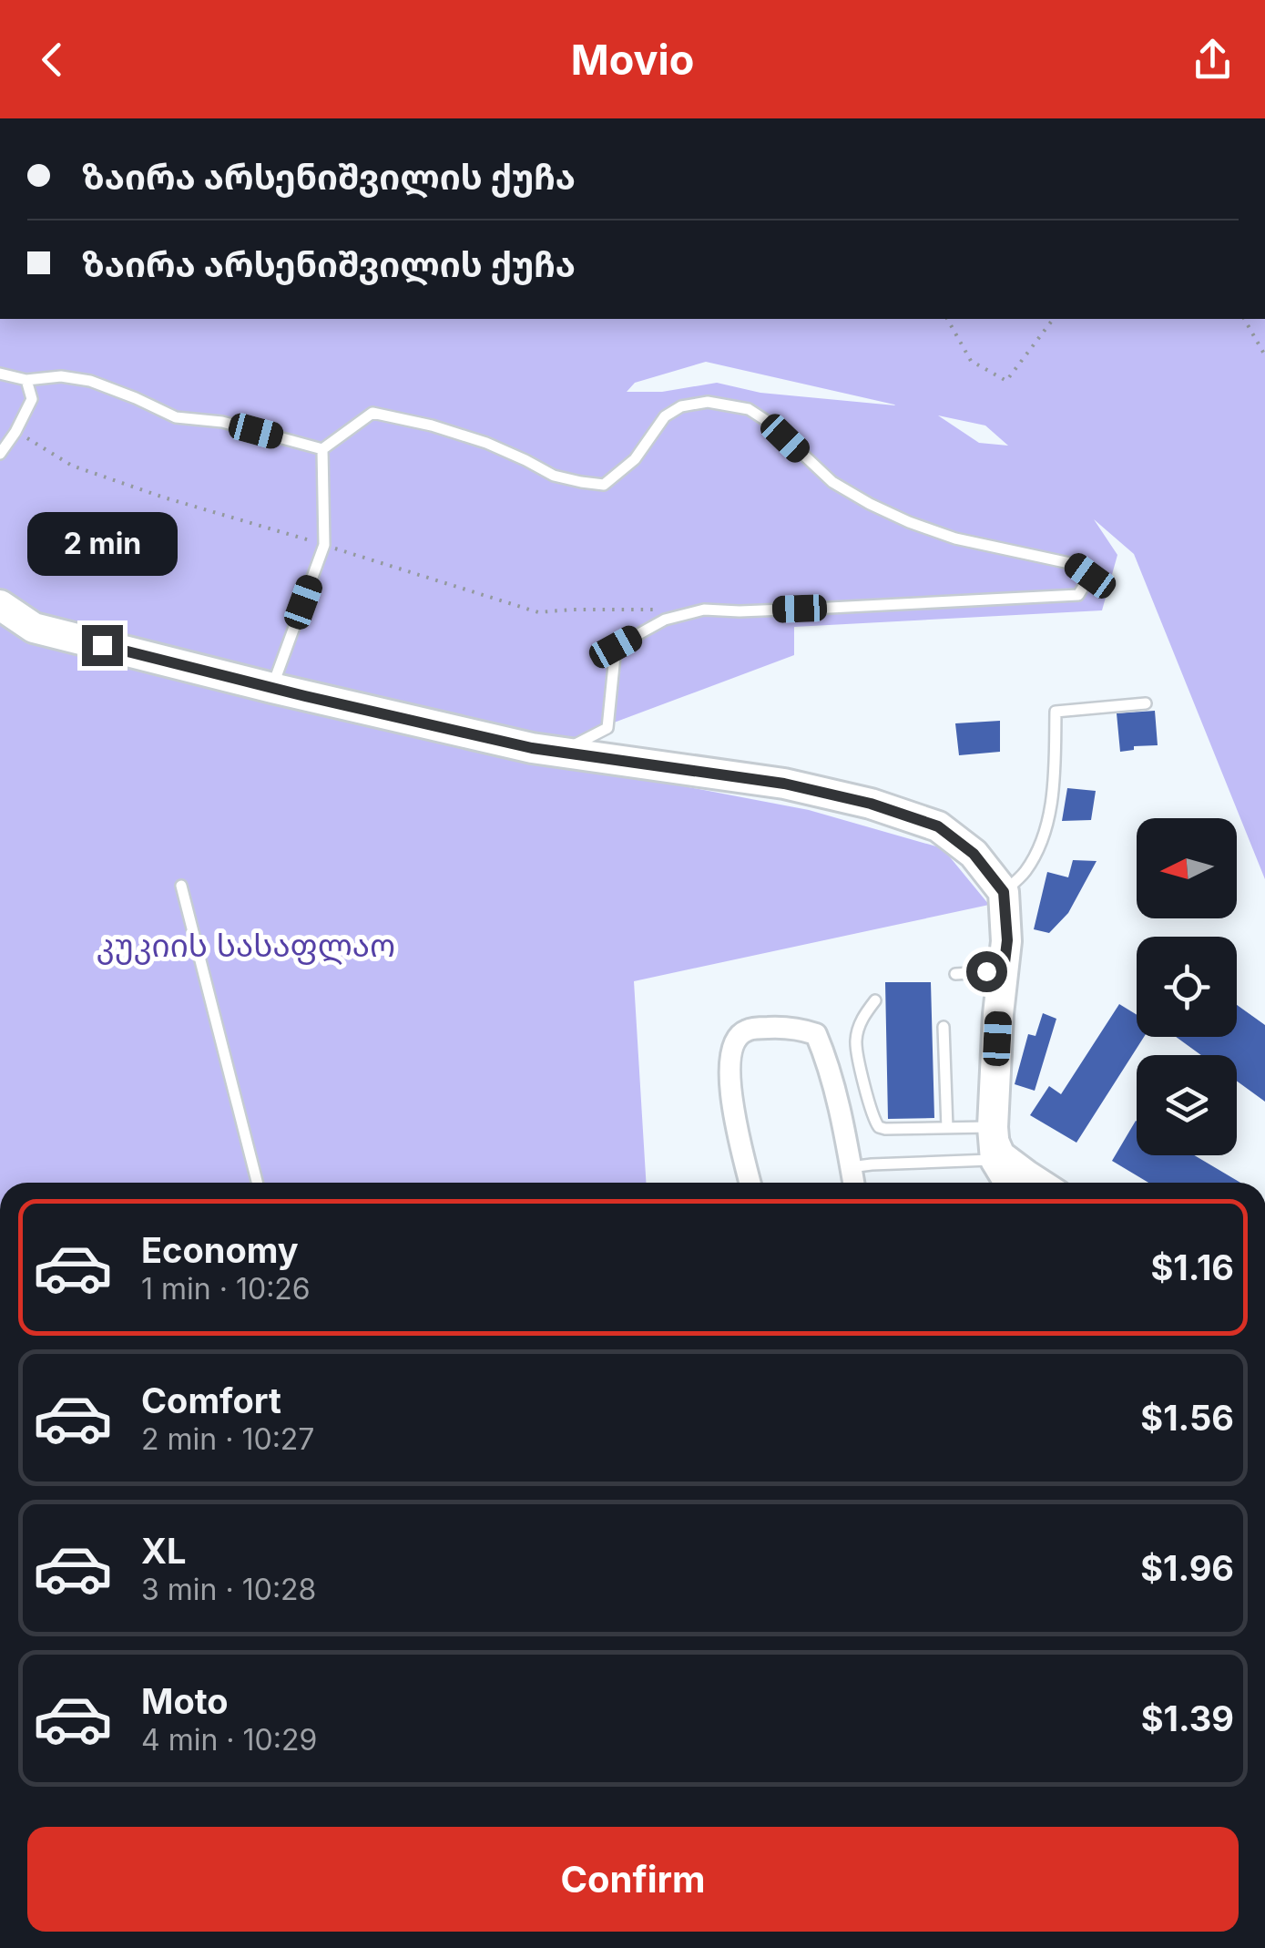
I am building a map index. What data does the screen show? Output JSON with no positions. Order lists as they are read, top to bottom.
{
  "parks": ["კუკიის სასაფლაო"],
  "north": "left",
  "page": {
    "header": "Movio",
    "banner": ["ზაირა არსენიშვილის ქუჩა", "ზაირა არსენიშვილის ქუჩა"],
    "bubble": "2 min",
    "list": [
      {
        "name": "Economy",
        "note": "1 min · 10:26",
        "value": "$1.16"
      },
      {
        "name": "Comfort",
        "note": "2 min · 10:27",
        "value": "$1.56"
      },
      {
        "name": "XL",
        "note": "3 min · 10:28",
        "value": "$1.96"
      },
      {
        "name": "Moto",
        "note": "4 min · 10:29",
        "value": "$1.39"
      }
    ],
    "buttons": "Confirm"
  }
}
